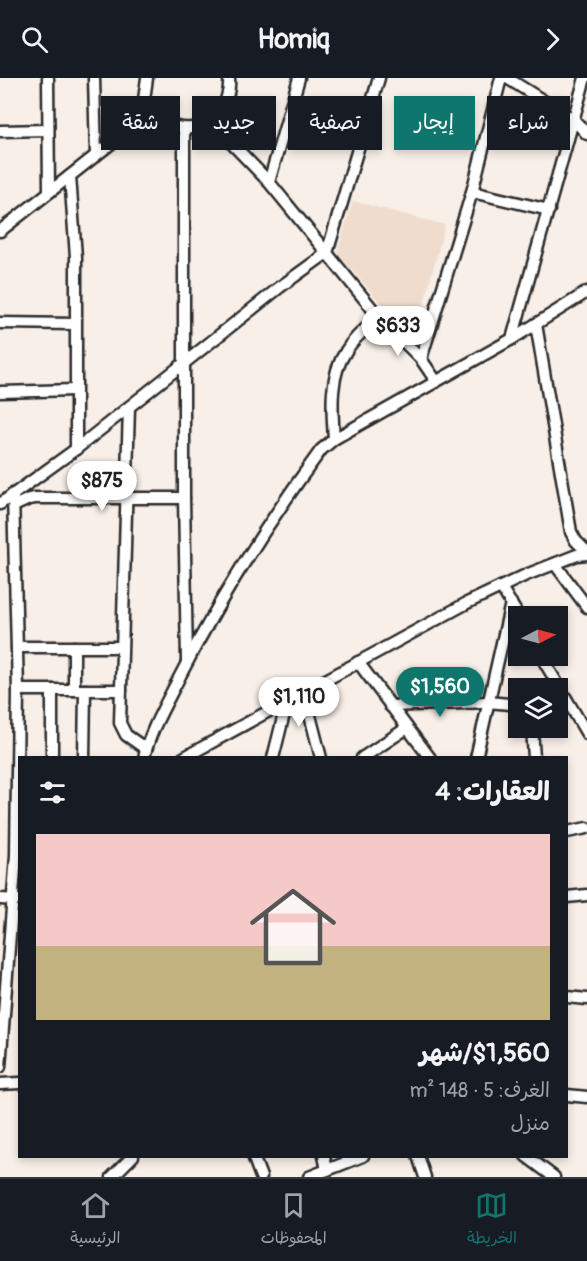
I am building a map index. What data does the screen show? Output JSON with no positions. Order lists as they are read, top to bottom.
{
  "north": "right",
  "page": {
    "header": "Homiq",
    "chip": [
      "شراء",
      "إيجار",
      "تصفية",
      "جديد",
      "شقة"
    ],
    "price": [
      "$633",
      "$875",
      "$1,560",
      "$1,110"
    ],
    "heading": "العقارات: 4",
    "list": [
      {
        "name": "$1,560/شهر",
        "note": "الغرف: 5 · 148 m² · منزل"
      }
    ],
    "tabs": ["الخريطة", "المحفوظات", "الرئيسية"]
  }
}
